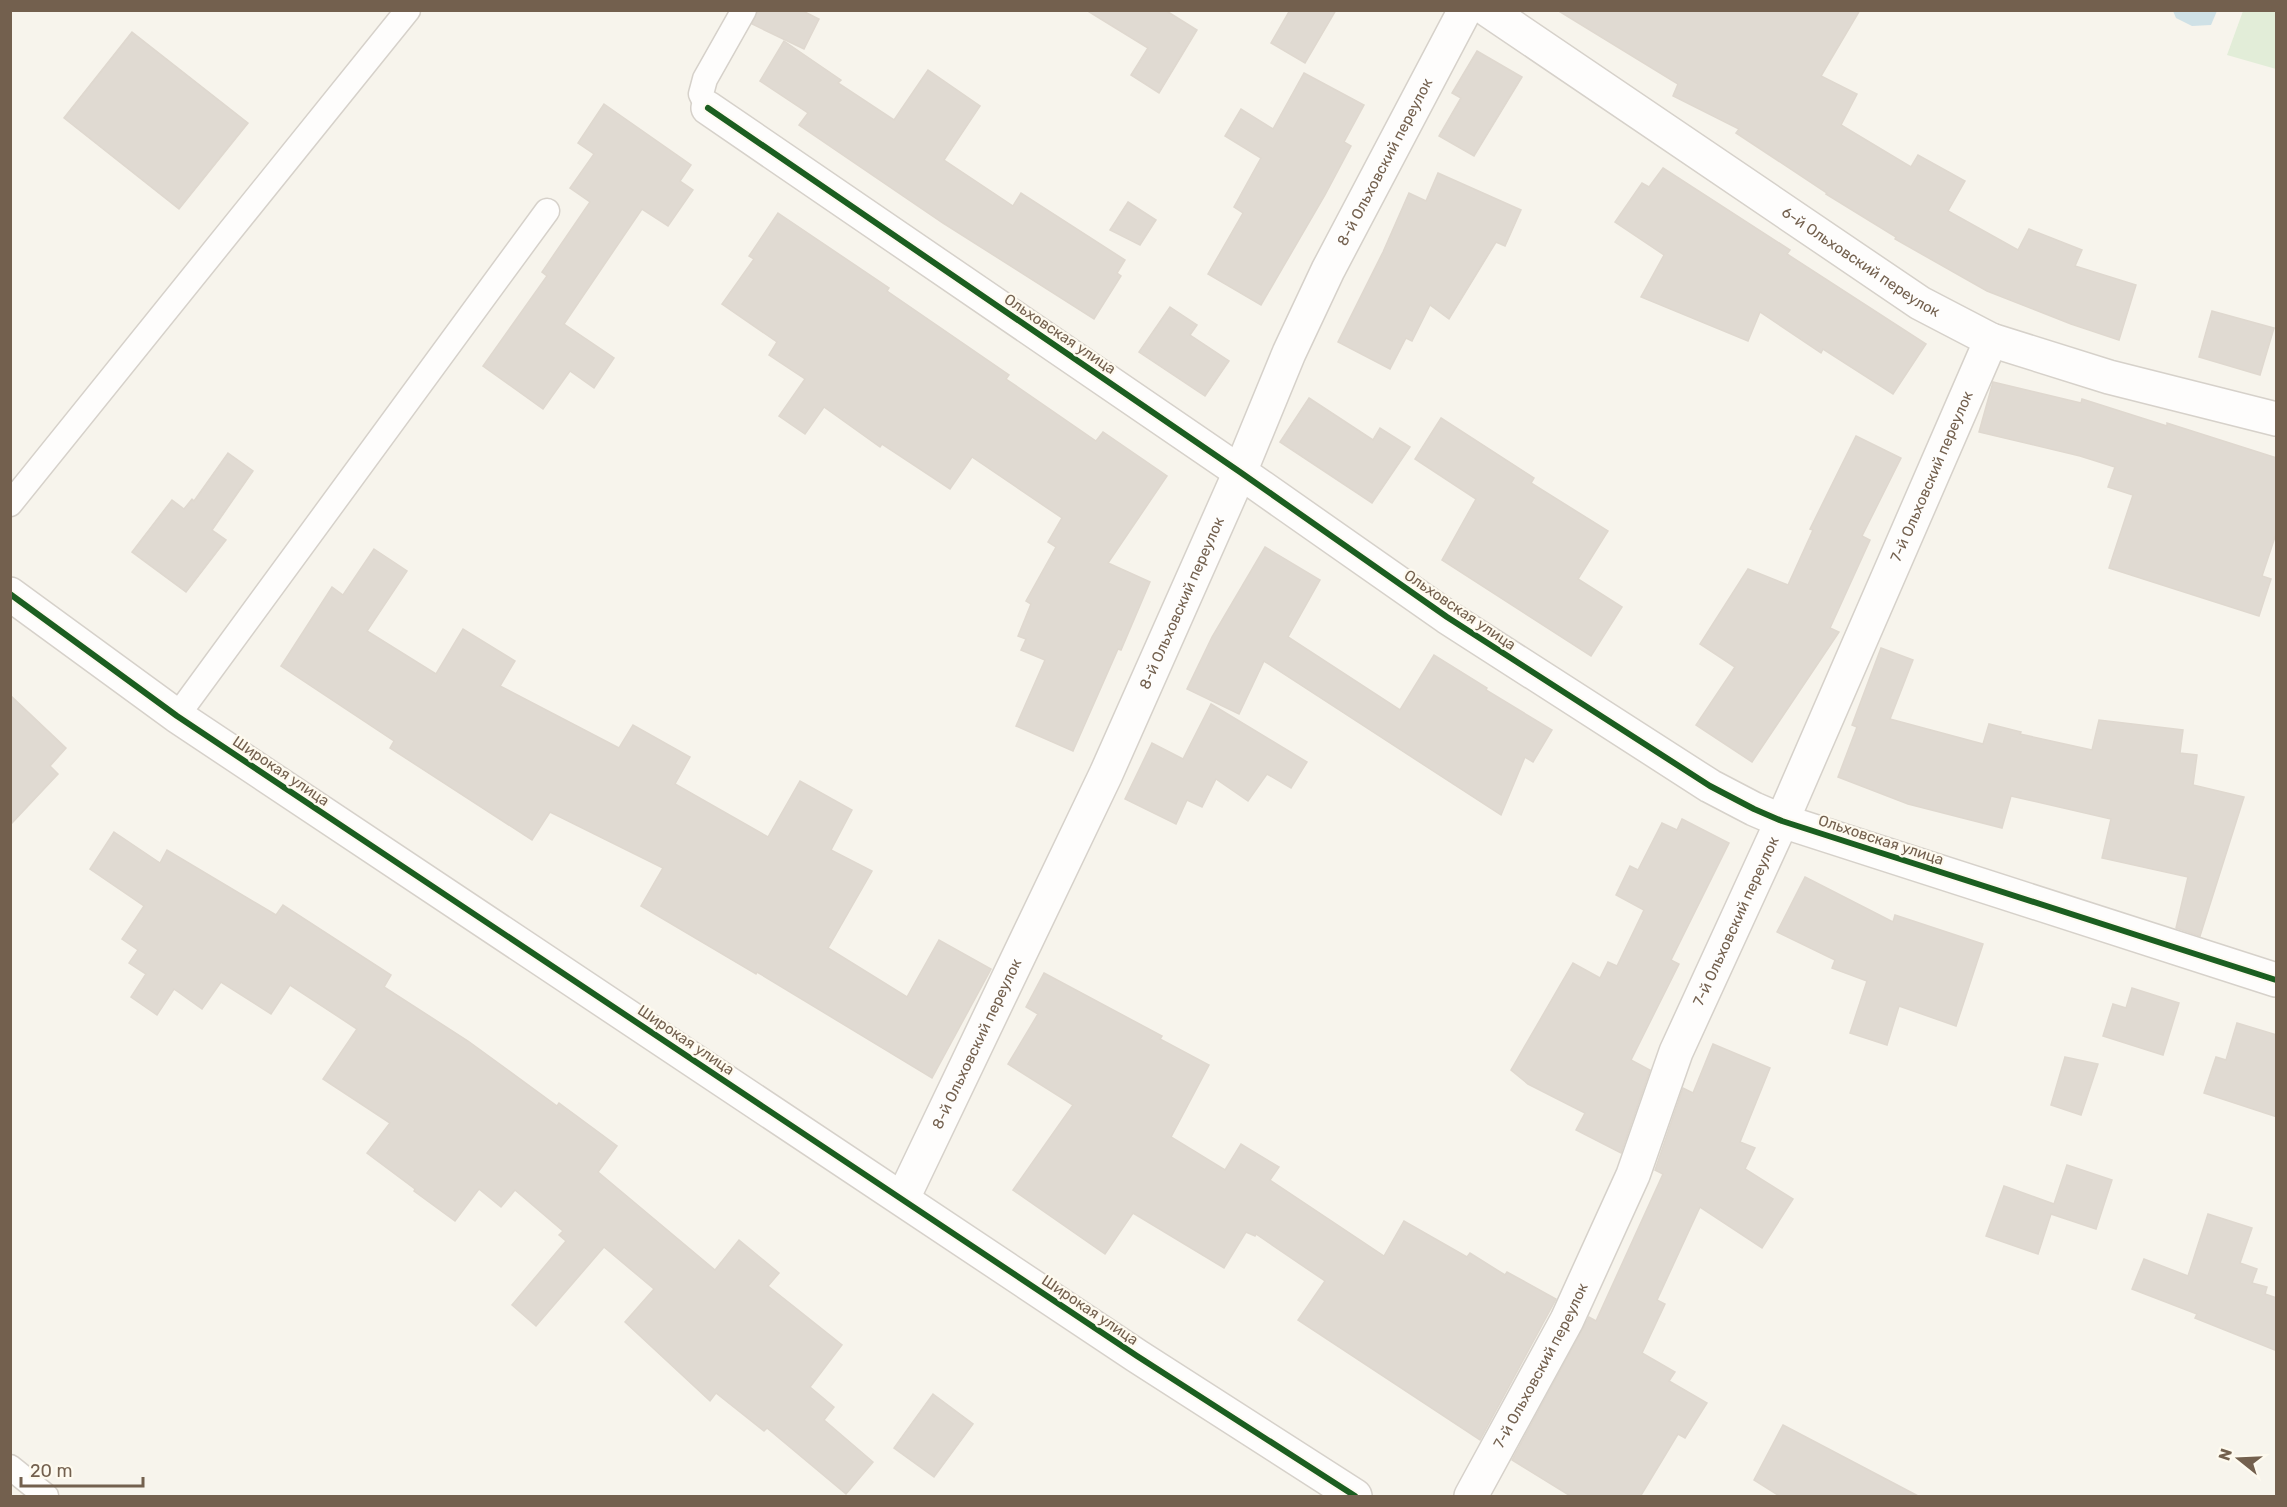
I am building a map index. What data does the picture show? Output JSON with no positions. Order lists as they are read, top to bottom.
{
  "streets": {
    "street": [
      "8-й Ольховский переулок",
      "6-й Ольховский переулок",
      "Ольховская улица",
      "7-й Ольховский переулок",
      "Широкая улица"
    ]
  },
  "crossings": [
    ["8-й Ольховский переулок", "Ольховская улица"],
    ["8-й Ольховский переулок", "Широкая улица"],
    ["6-й Ольховский переулок", "7-й Ольховский переулок"],
    ["Ольховская улица", "7-й Ольховский переулок"]
  ],
  "scale_bar": "20 m",
  "north": "left"
}
